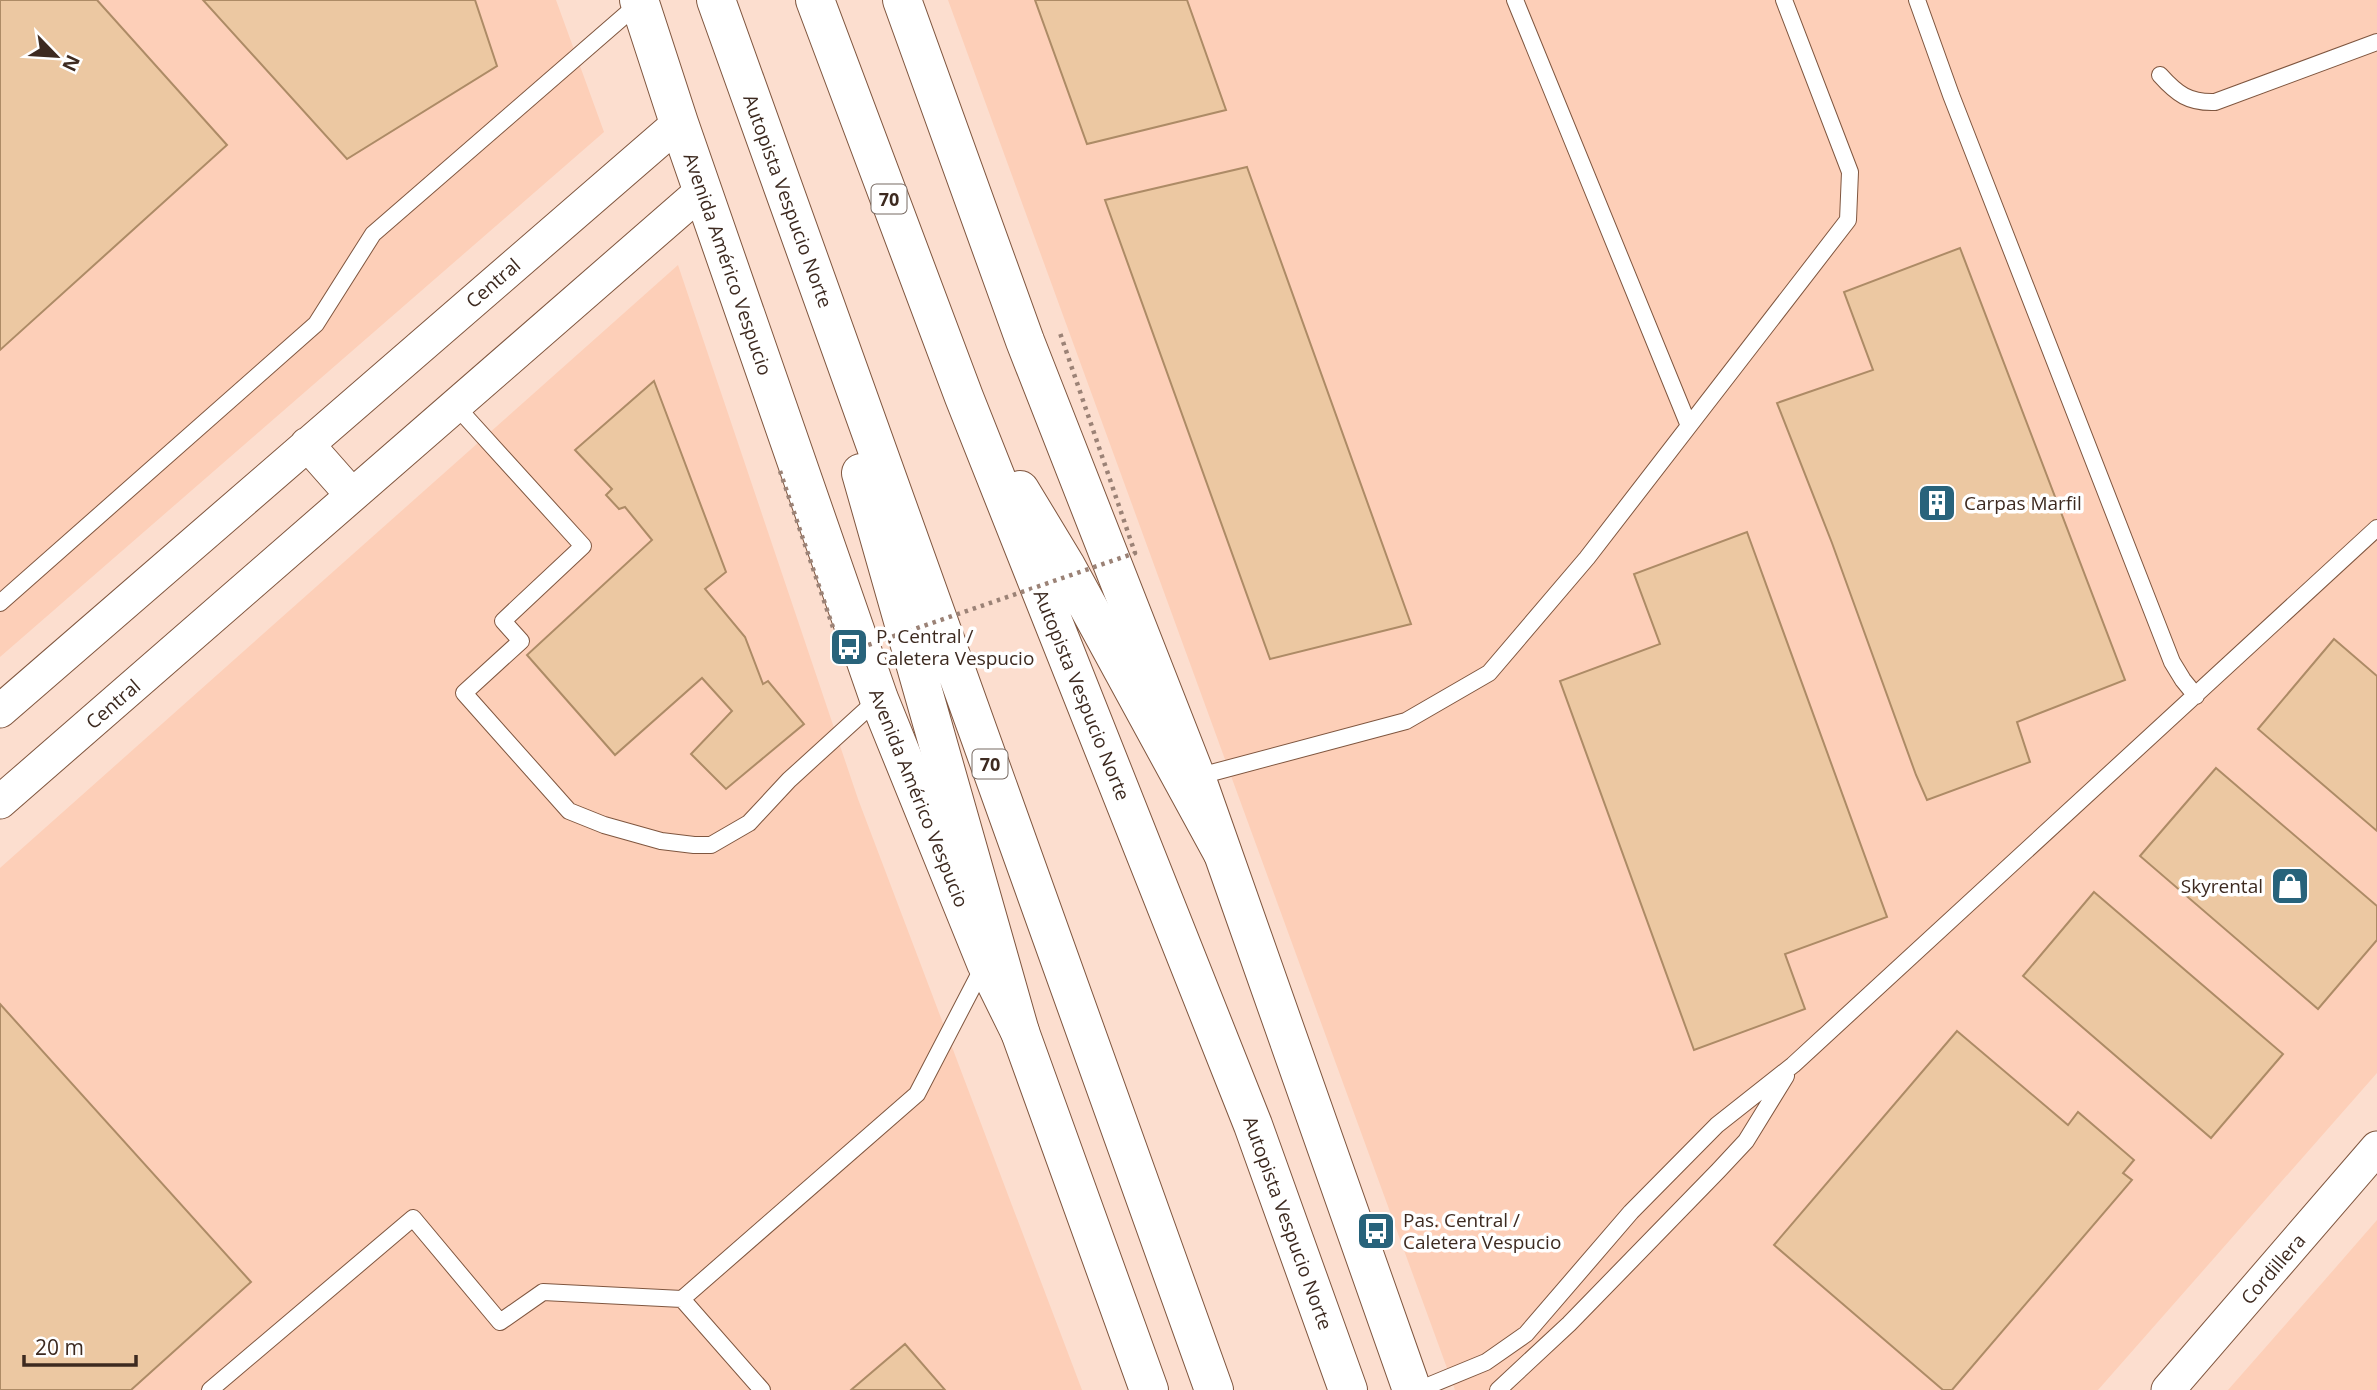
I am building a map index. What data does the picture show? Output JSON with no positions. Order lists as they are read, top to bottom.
{
  "streets": {
    "main road": ["70", "Autopista Vespucio Norte", "Avenida Américo Vespucio"],
    "street": ["Central", "Cordillera"]
  },
  "crossings": [
    ["Avenida Américo Vespucio", "Central"]
  ],
  "places": {
    "building": ["Carpas Marfil"],
    "bus stop": ["P. Central / Caletera Vespucio", "Pas. Central / Caletera Vespucio"],
    "shop": ["Skyrental"]
  },
  "scale_bar": "20 m",
  "north": "bottom right"
}
